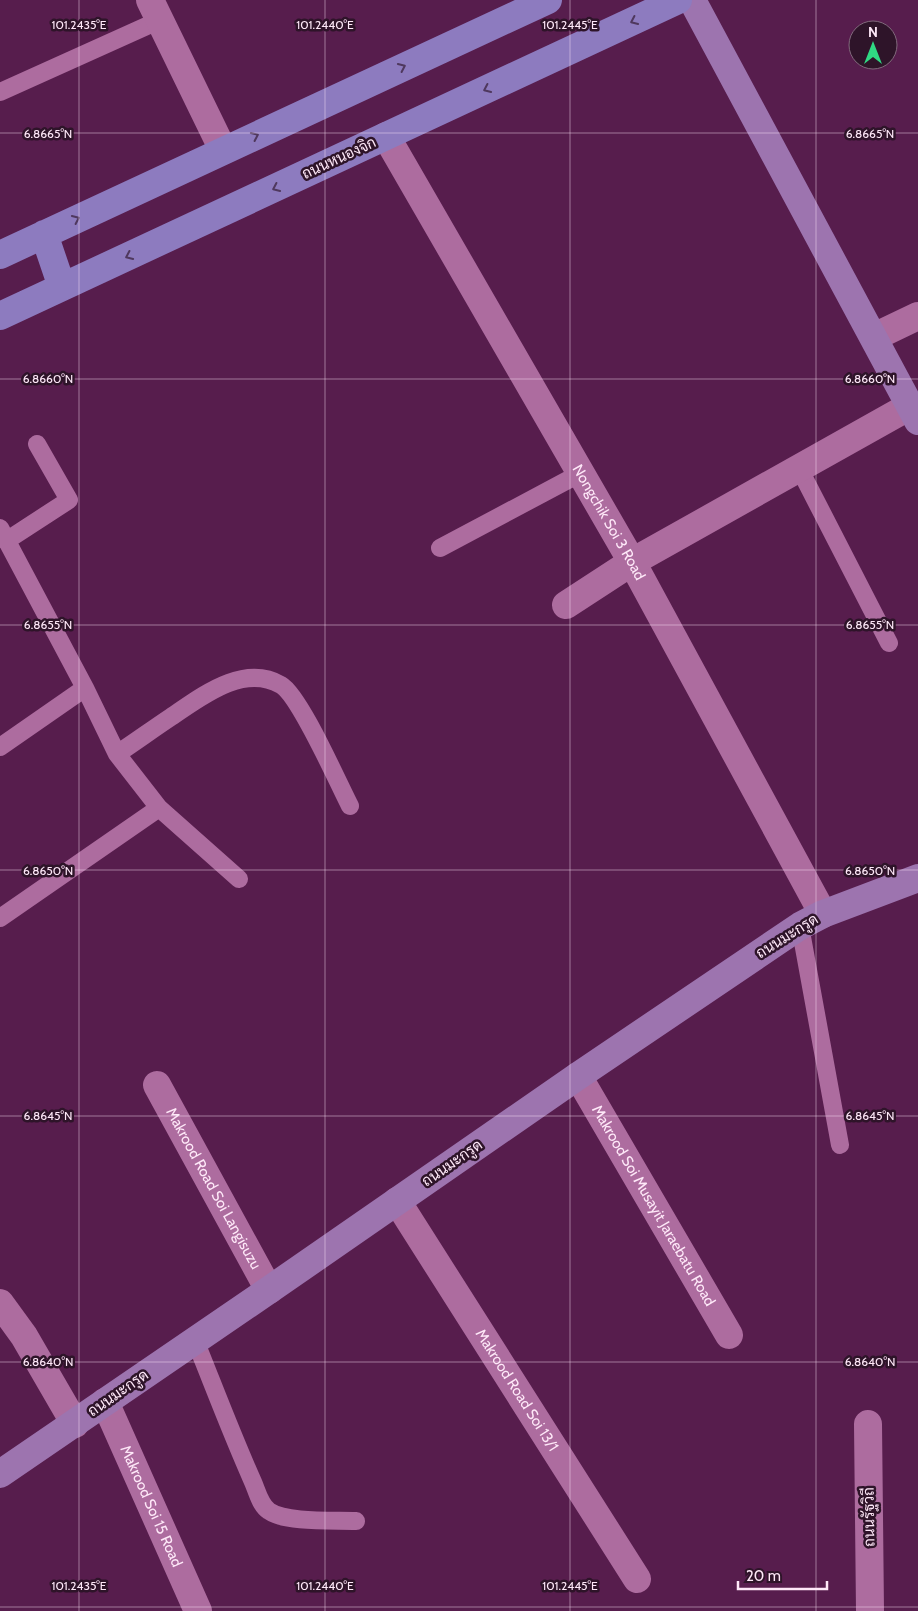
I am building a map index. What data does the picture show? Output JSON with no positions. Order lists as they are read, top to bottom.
{
  "streets": {
    "main road": ["ถนนหนองจิก"],
    "street": [
      "Nongchik Soi 3 Road",
      "ถนนมะกรูด",
      "Makrood Road Soi Langisuzu",
      "Makrood Soi Musayit Jaraebatu Road",
      "Makrood Road Soi 13/1",
      "Makrood Soi 15 Road",
      "ถนนรัฐวิถี"
    ]
  },
  "crossings": [
    ["ถนนหนองจิก", "Nongchik Soi 3 Road"],
    ["Nongchik Soi 3 Road", "ถนนมะกรูด"],
    ["ถนนมะกรูด", "Makrood Road Soi Langisuzu"],
    ["ถนนมะกรูด", "Makrood Soi Musayit Jaraebatu Road"],
    ["ถนนมะกรูด", "Makrood Road Soi 13/1"],
    ["ถนนมะกรูด", "Makrood Soi 15 Road"]
  ],
  "scale_bar": "20 m",
  "north": "top",
  "coordinates": [
    "101.2435°E",
    "101.2440°E",
    "101.2445°E",
    "6.8665°N",
    "6.8660°N",
    "6.8655°N",
    "6.8650°N",
    "6.8645°N",
    "6.8640°N"
  ]
}
